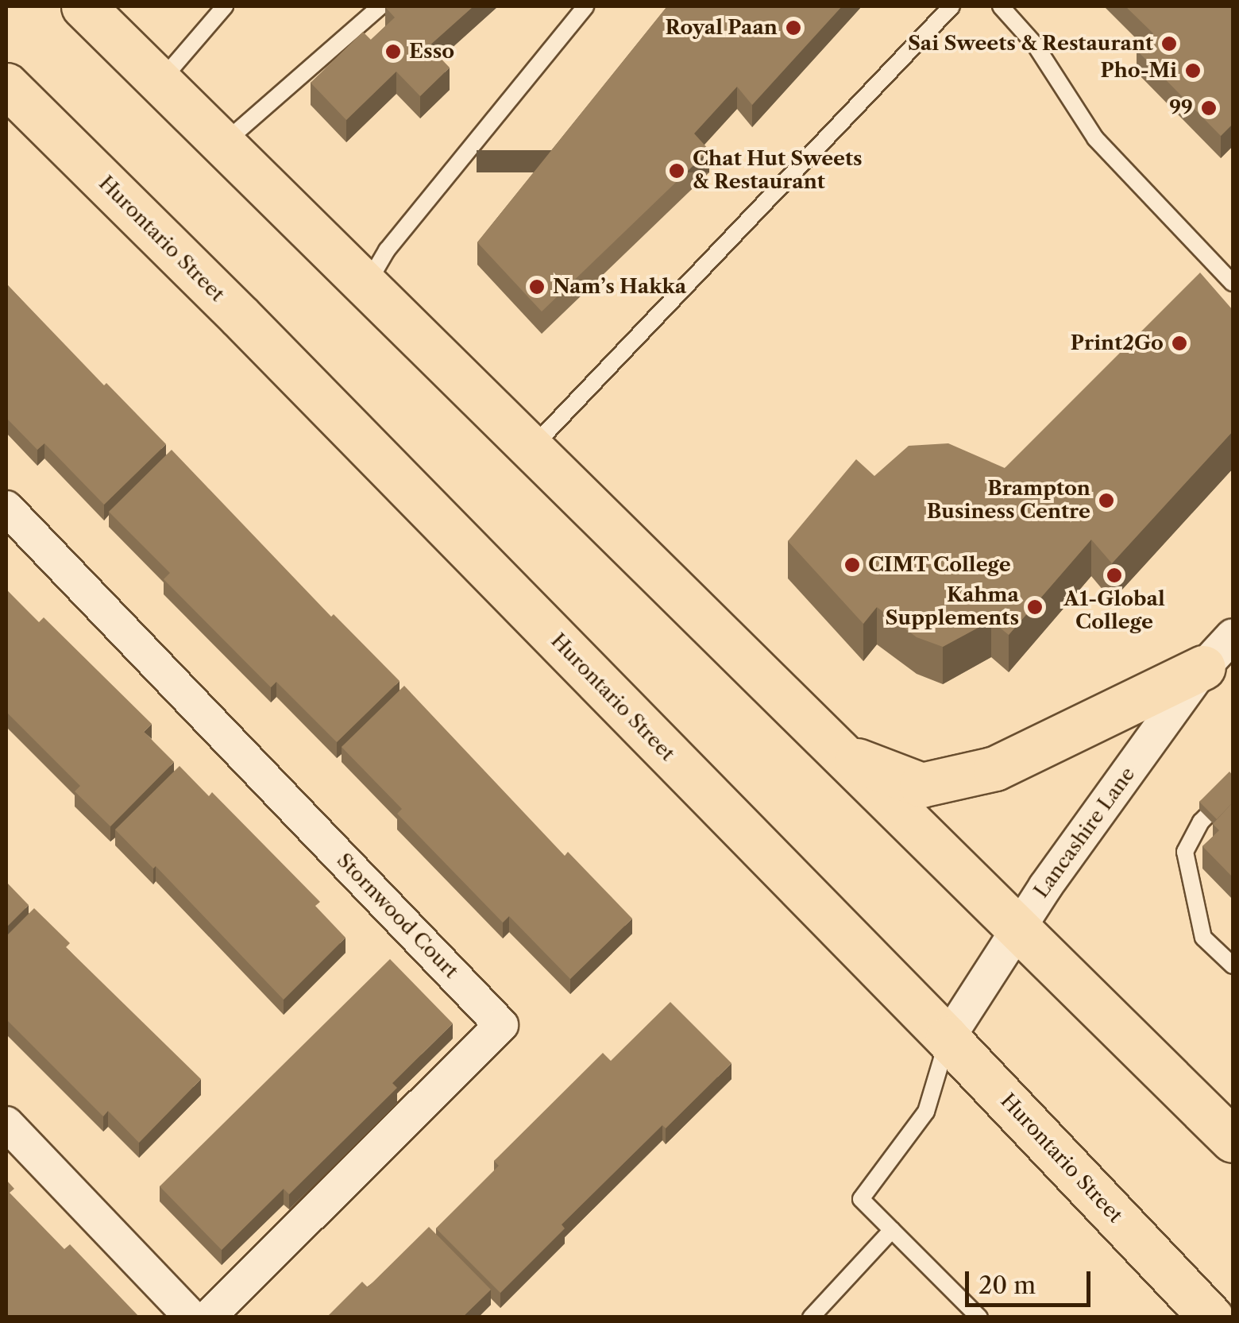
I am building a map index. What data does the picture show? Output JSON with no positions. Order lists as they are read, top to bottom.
{
  "streets": {
    "main road": ["Hurontario Street"],
    "street": ["Lancashire Lane", "Stornwood Court"]
  },
  "crossings": [
    ["Hurontario Street", "Lancashire Lane"]
  ],
  "places": [
    "Royal Paan",
    "Sai Sweets & Restaurant",
    "Esso",
    "Pho-Mi",
    "99",
    "Chat Hut Sweets & Restaurant",
    "Nam’s Hakka",
    "Print2Go",
    "Brampton Business Centre",
    "CIMT College",
    "A1-Global College",
    "Kahma Supplements"
  ],
  "scale_bar": "20 m"
}
